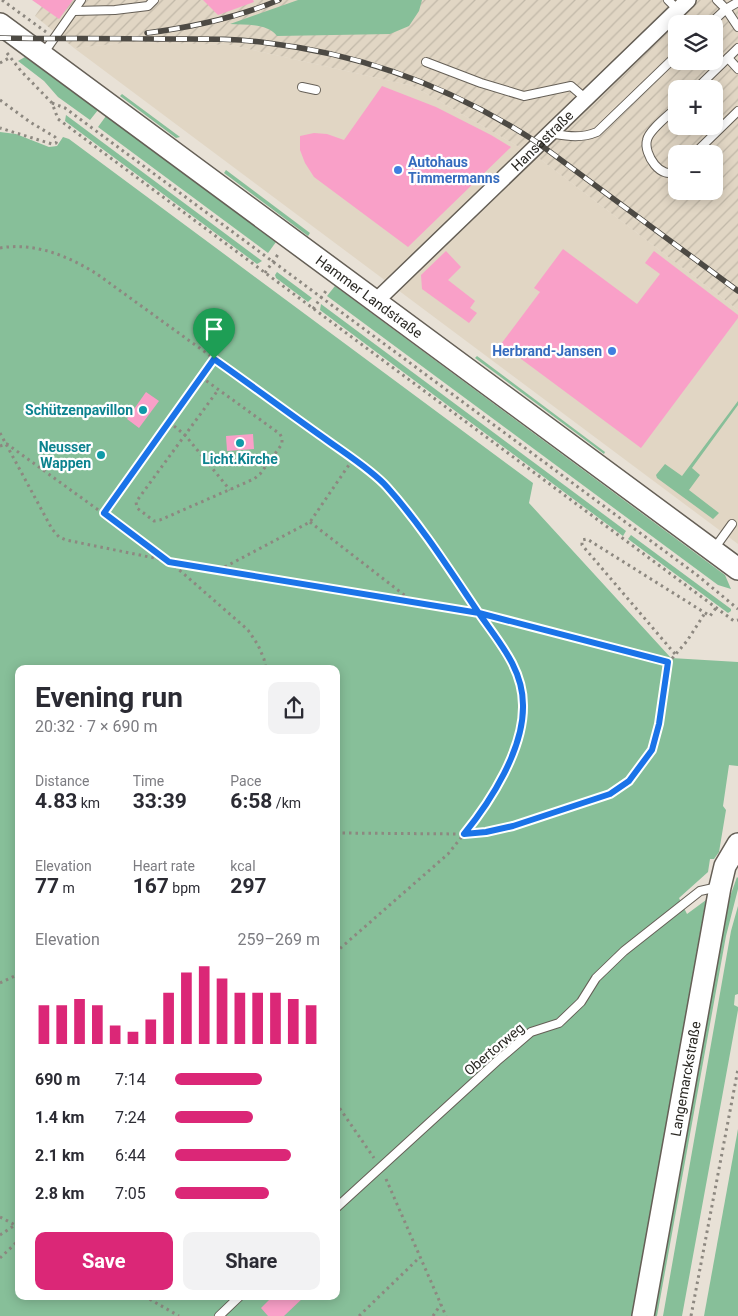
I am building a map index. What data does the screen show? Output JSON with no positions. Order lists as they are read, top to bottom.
{
  "streets": {
    "main road": ["Hammer Landstraße", "Langemarckstraße"],
    "street": ["Hansastraße"],
    "lane": ["Obertorweg"]
  },
  "crossings": [
    ["Hansastraße", "Hammer Landstraße"],
    ["Obertorweg", "Langemarckstraße"]
  ],
  "places": [
    "Autohaus Timmermanns",
    "Herbrand-Jansen",
    "Schützenpavillon",
    "Licht.Kirche",
    "Neusser Wappen"
  ],
  "page": {
    "map_buttons": ["+", "−"],
    "heading": ["Evening run", "20:32 · 7 × 690 m"],
    "stats": [
      ["Distance", "4.83 km"],
      ["Time", "33:39"],
      ["Pace", "6:58 /km"],
      ["Elevation", "77 m"],
      ["Heart rate", "167 bpm"],
      ["kcal", "297"]
    ],
    "chart": ["Elevation", "259–269 m"],
    "list": [
      {
        "name": "690 m",
        "note": "7:14"
      },
      {
        "name": "1.4 km",
        "note": "7:24"
      },
      {
        "name": "2.1 km",
        "note": "6:44"
      },
      {
        "name": "2.8 km",
        "note": "7:05"
      }
    ],
    "buttons": ["Save", "Share"]
  }
}
